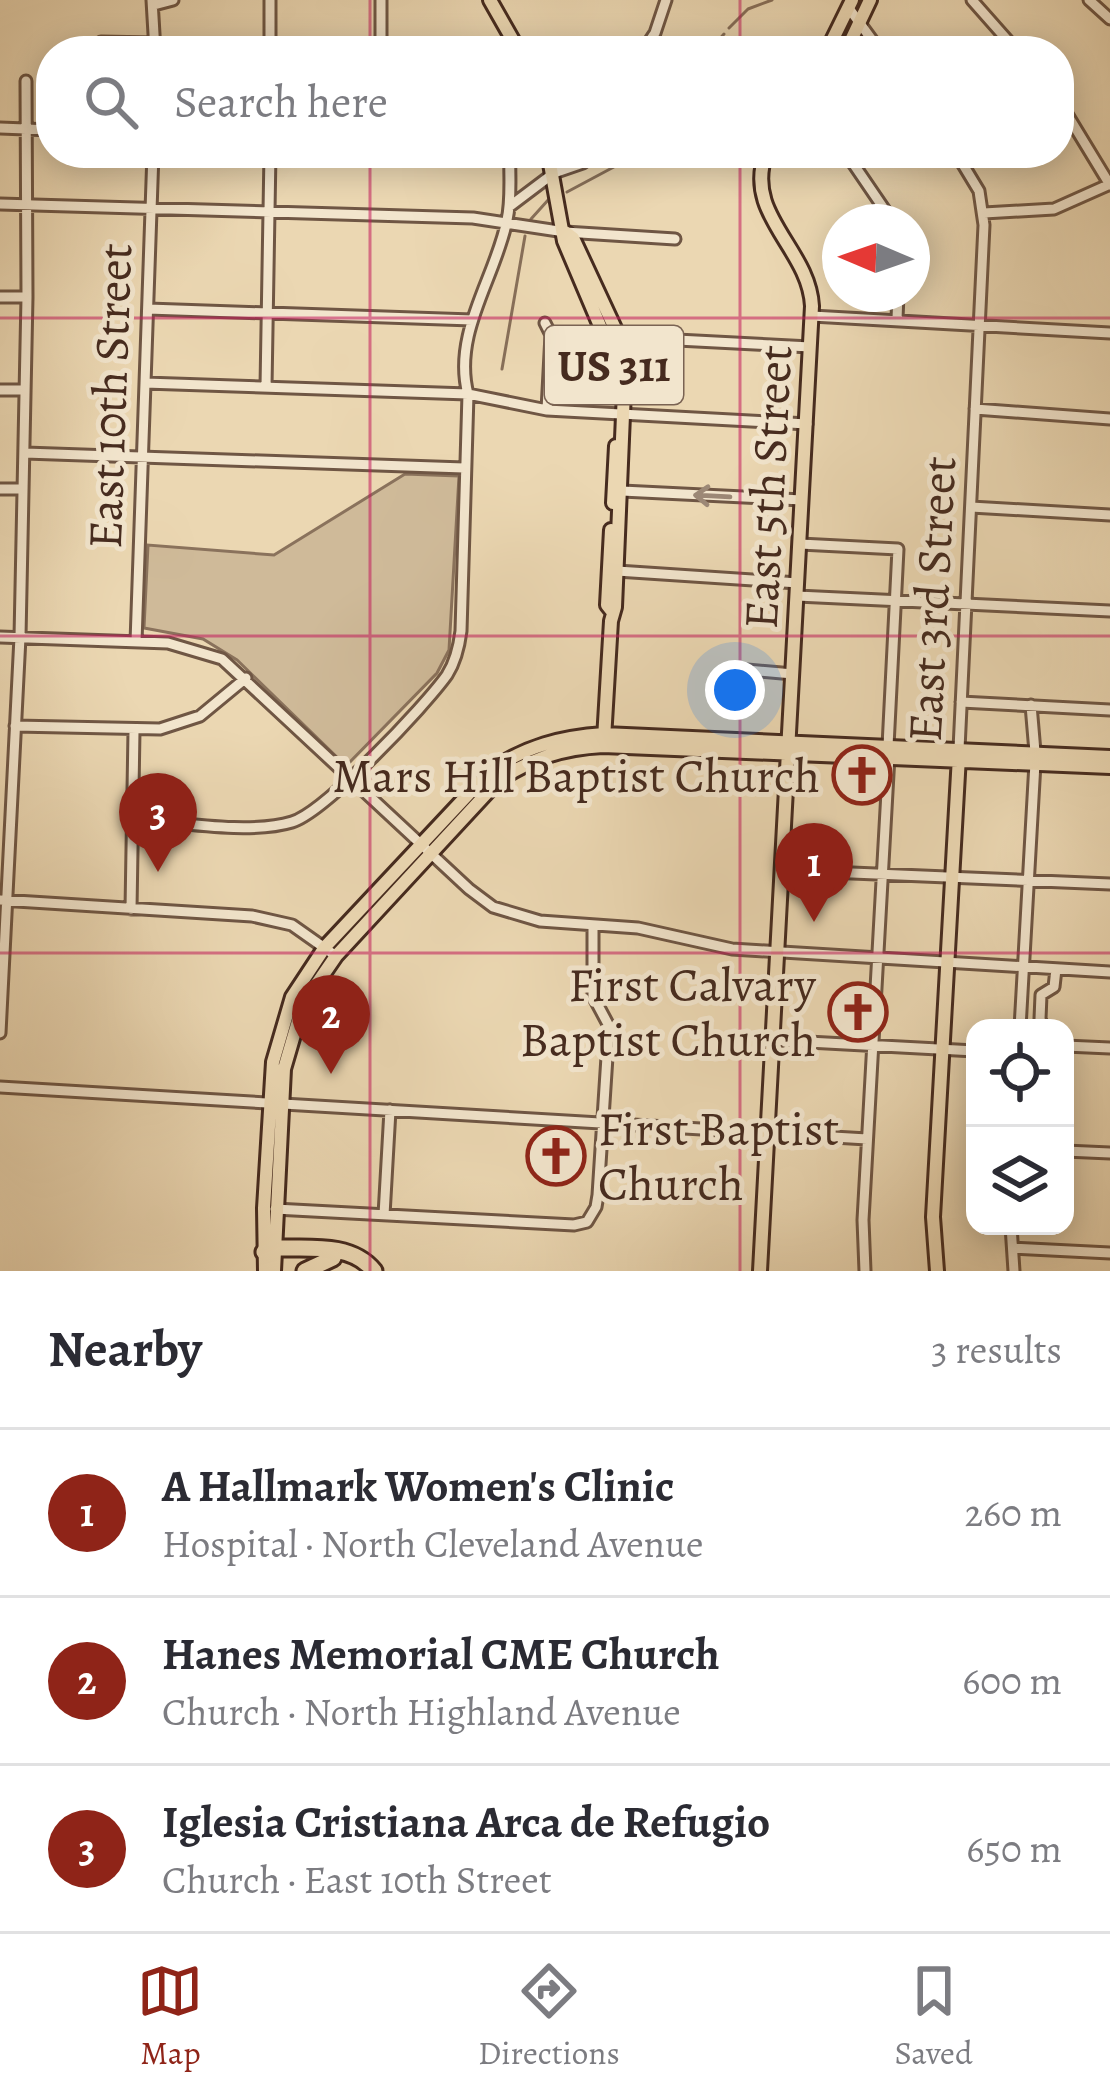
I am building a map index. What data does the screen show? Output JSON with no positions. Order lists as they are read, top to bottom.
{
  "streets": {
    "main road": ["US 311", "East 5th Street", "East 3rd Street"],
    "street": ["East 10th Street"]
  },
  "places": {
    "church": ["Mars Hill Baptist Church", "First Calvary Baptist Church", "First Baptist Church"]
  },
  "north": "left",
  "page": {
    "search": "Search here",
    "pins": ["3", "1", "2"],
    "heading": ["Nearby", "3 results"],
    "list": [
      {
        "mark": "1",
        "name": "A Hallmark Women's Clinic",
        "note": "Hospital · North Cleveland Avenue",
        "value": "260 m"
      },
      {
        "mark": "2",
        "name": "Hanes Memorial CME Church",
        "note": "Church · North Highland Avenue",
        "value": "600 m"
      },
      {
        "mark": "3",
        "name": "Iglesia Cristiana Arca de Refugio",
        "note": "Church · East 10th Street",
        "value": "650 m"
      }
    ],
    "nav": ["Map", "Directions", "Saved"]
  }
}
